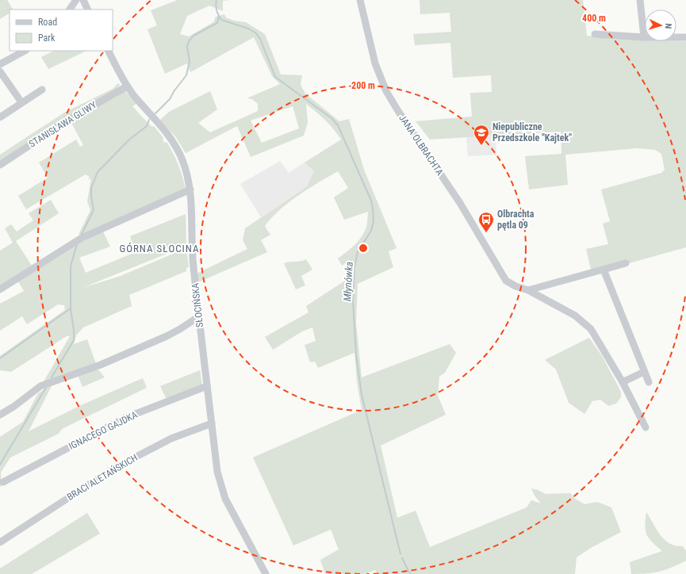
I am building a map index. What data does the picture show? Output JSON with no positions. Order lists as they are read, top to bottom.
{
  "streets": {
    "street": [
      "STANISŁAWA GLIWY",
      "JANA OLBRACHTA",
      "SŁOCIŃSKA",
      "IGNACEGO GAJDKA",
      "BRACI ALETAŃSKICH"
    ]
  },
  "crossings": [
    ["STANISŁAWA GLIWY", "SŁOCIŃSKA"],
    ["SŁOCIŃSKA", "IGNACEGO GAJDKA"],
    ["SŁOCIŃSKA", "BRACI ALETAŃSKICH"]
  ],
  "districts": ["GÓRNA SŁOCINA"],
  "water": ["Młynówka"],
  "places": {
    "school or university": ["Niepubliczne Przedszkole \"Kajtek\""],
    "bus stop": ["Olbrachta pętla 09"]
  },
  "legend": ["Road", "Park"],
  "north": "right",
  "rings": ["400 m", "200 m"]
}
